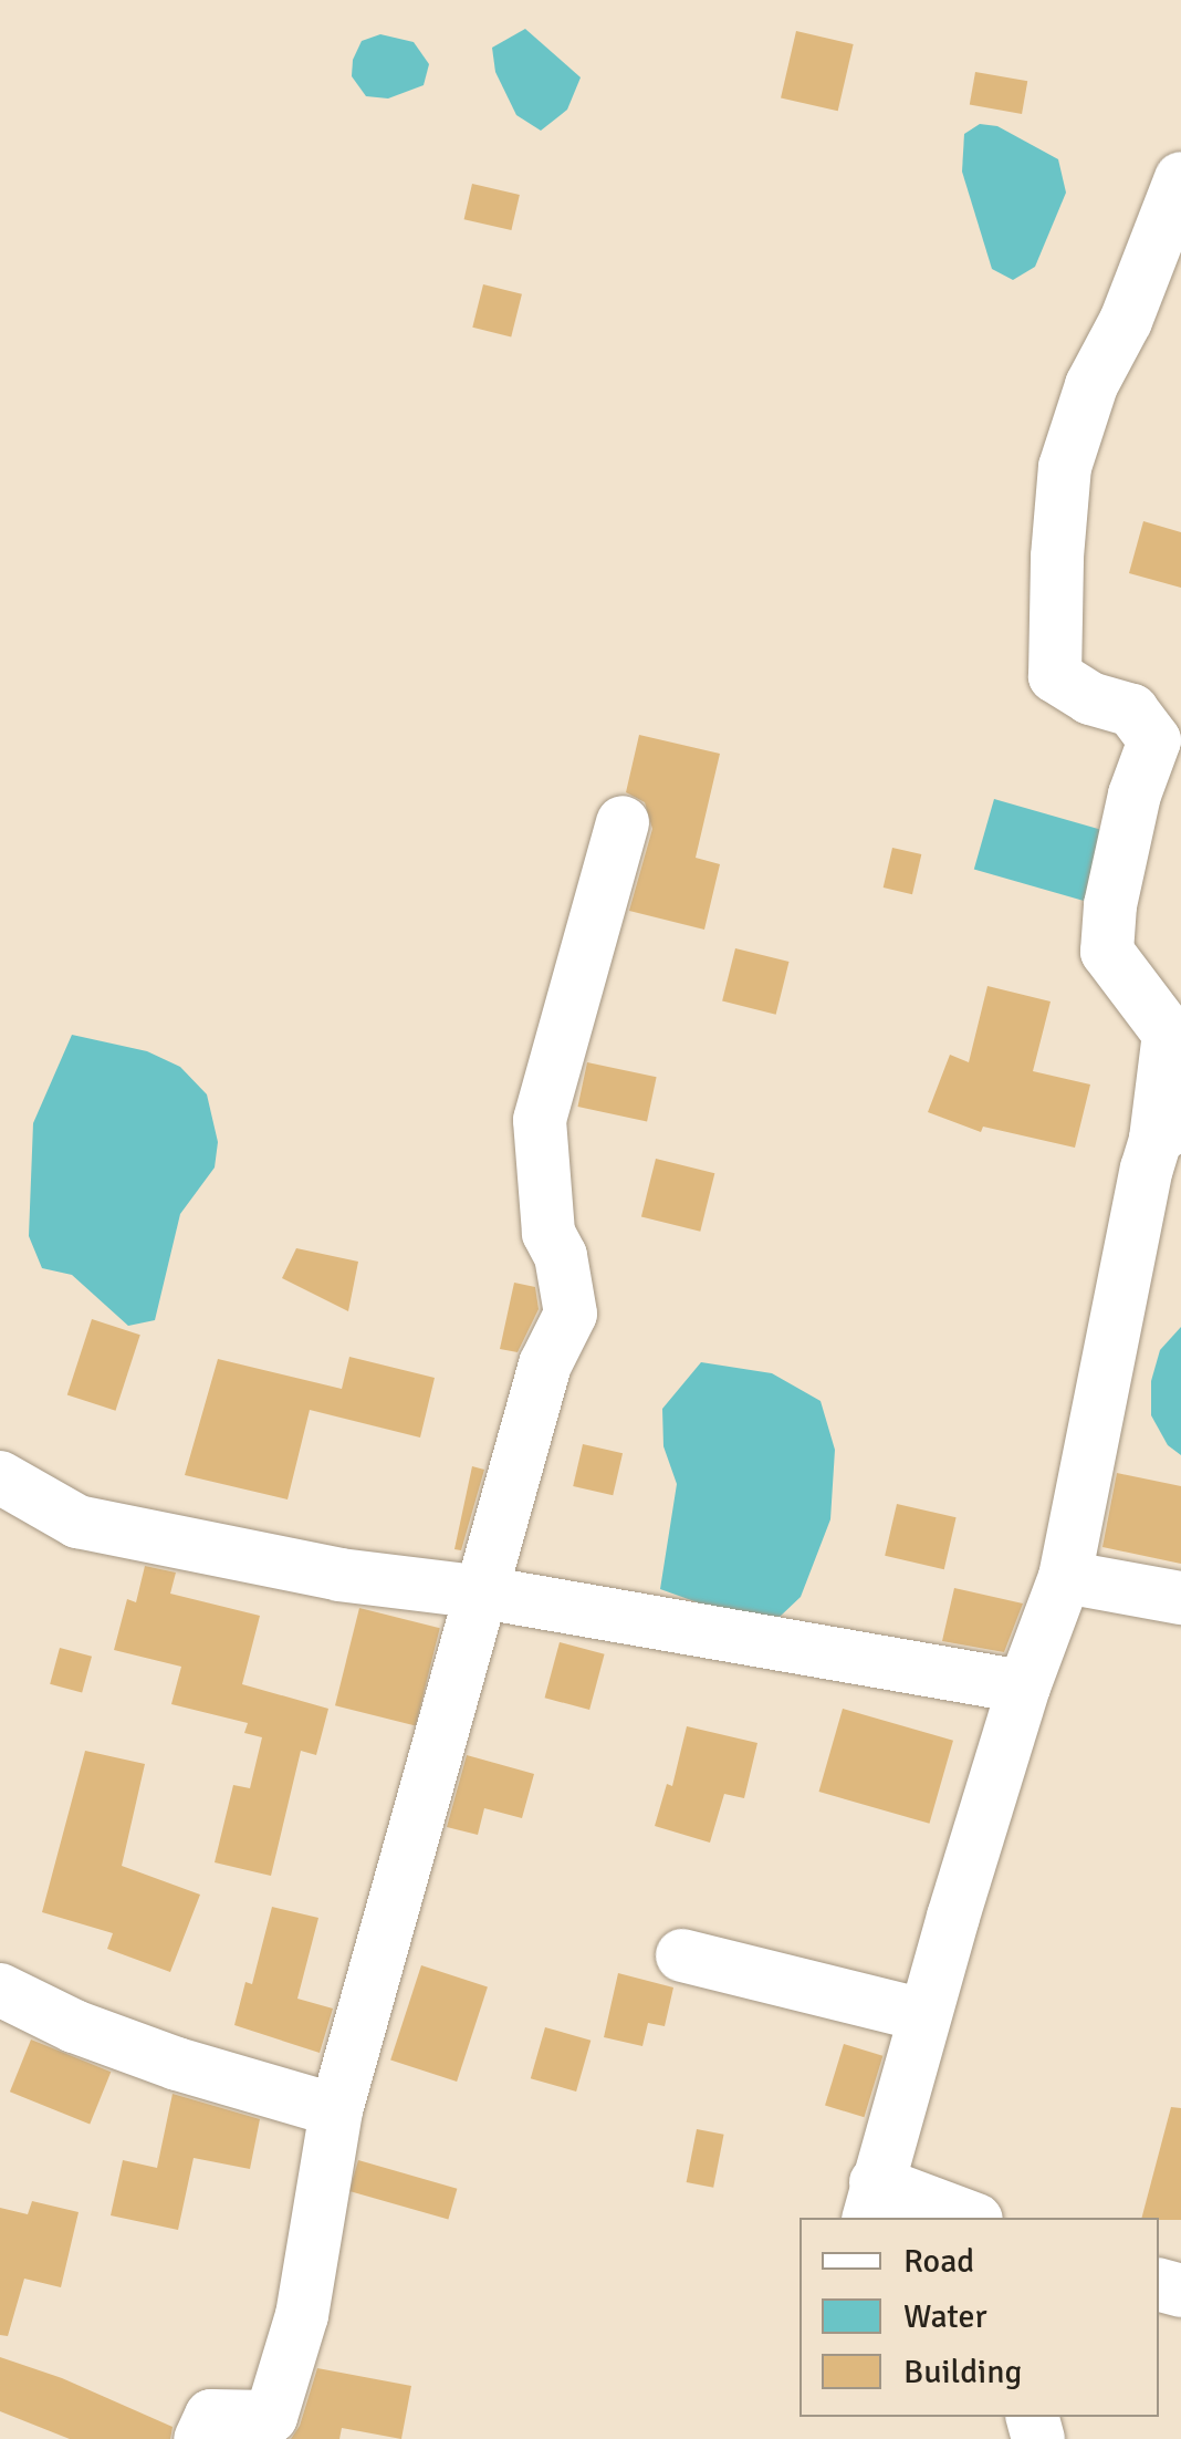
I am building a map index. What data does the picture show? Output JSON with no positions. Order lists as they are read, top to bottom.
{
  "legend": ["Road", "Water", "Building"]
}
